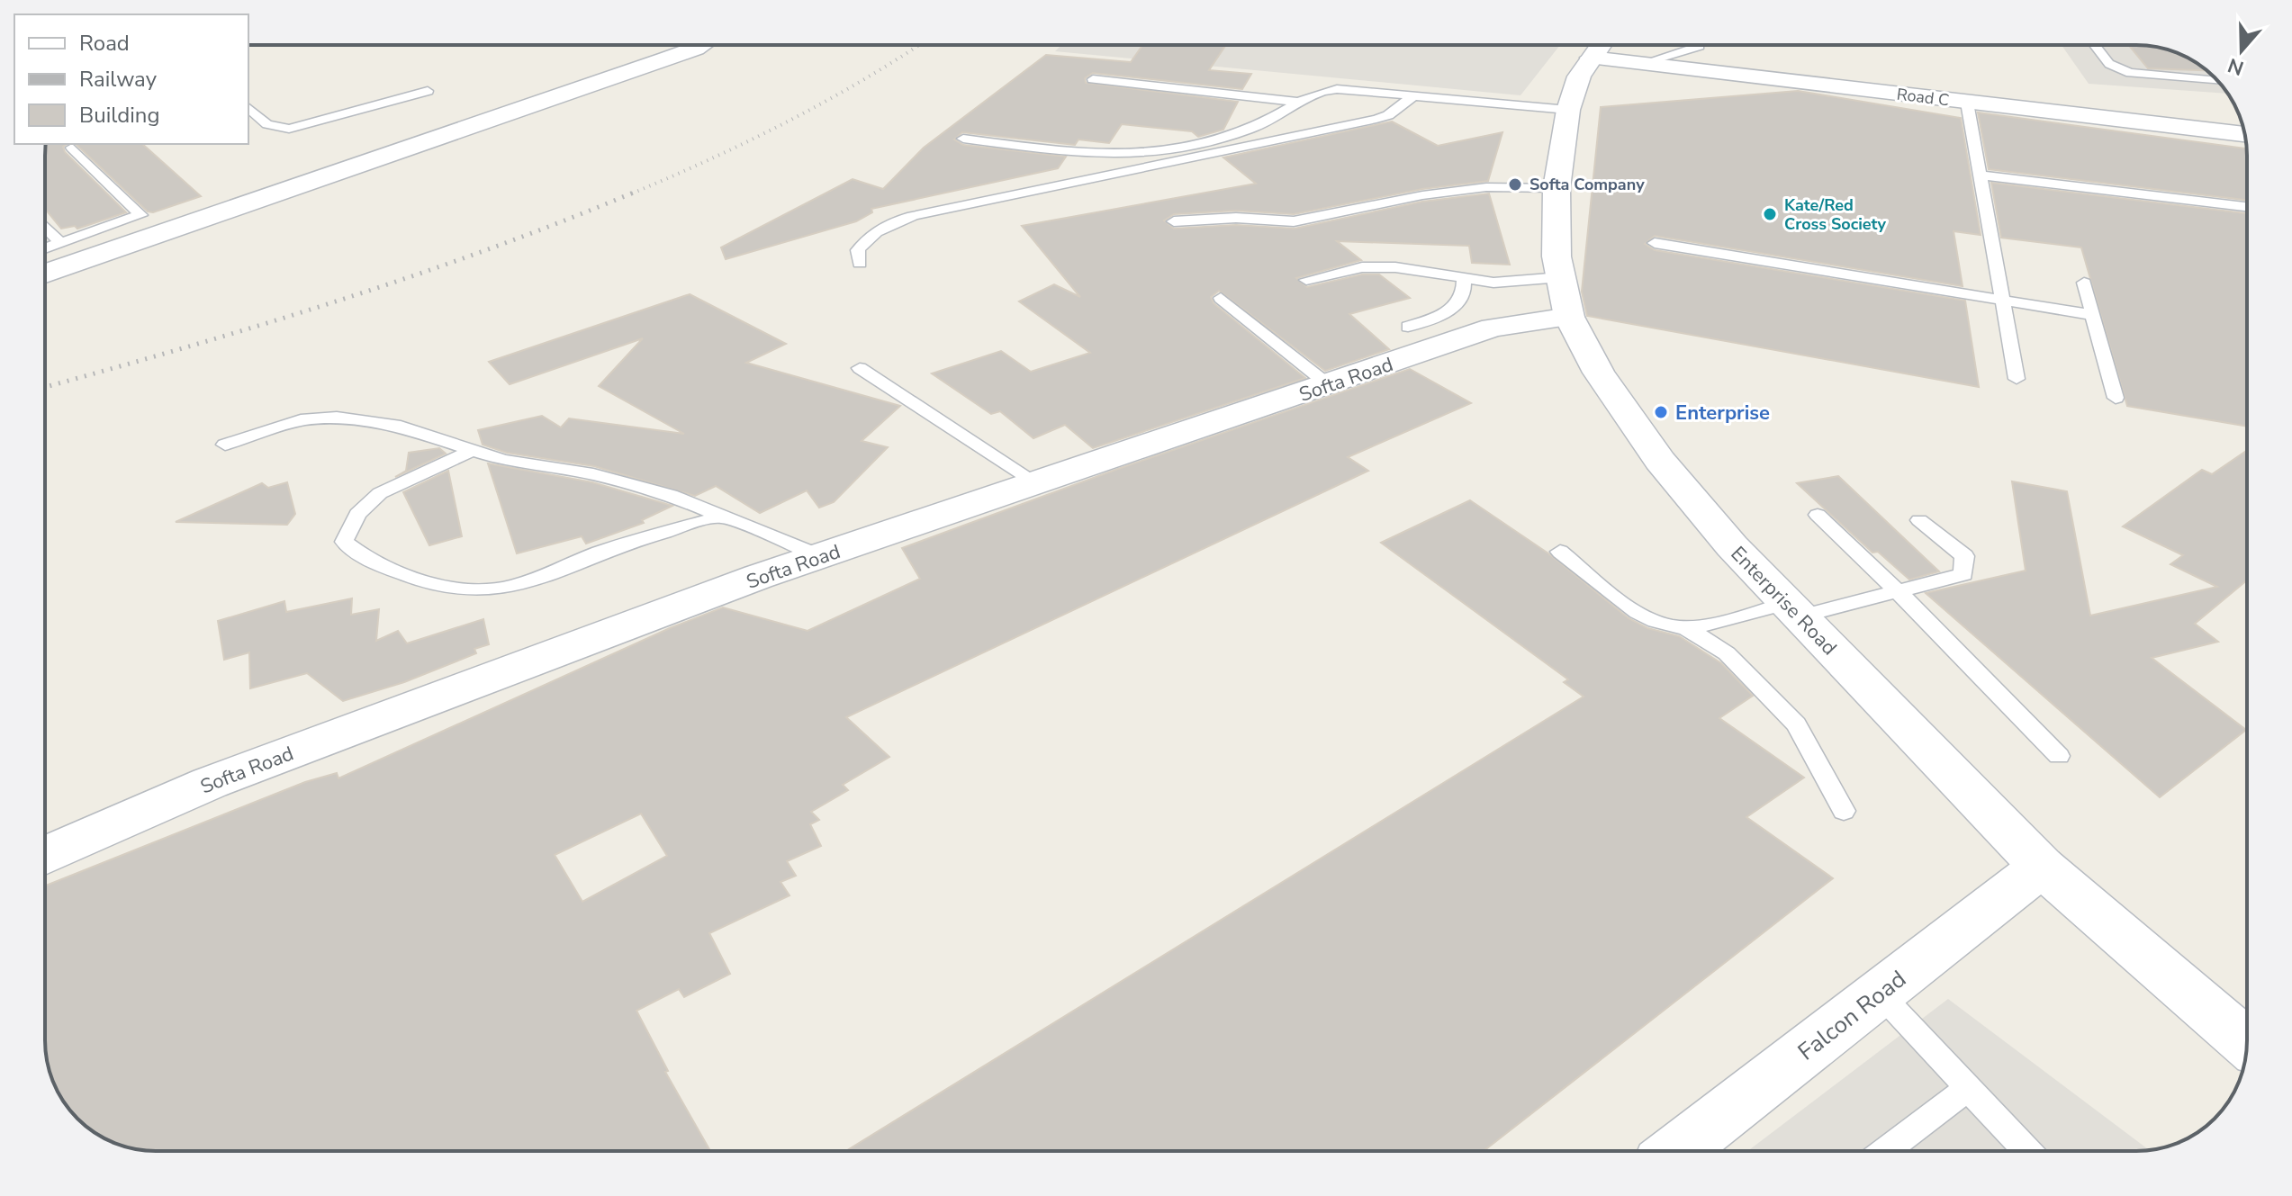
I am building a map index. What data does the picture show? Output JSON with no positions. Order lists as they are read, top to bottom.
{
  "streets": {
    "street": [
      "Road C",
      "Softa Road",
      "Enterprise Road",
      "Falcon Road"
    ]
  },
  "crossings": [
    ["Road C", "Enterprise Road"],
    ["Softa Road", "Enterprise Road"],
    ["Enterprise Road", "Falcon Road"]
  ],
  "places": ["Softa Company", "Kate/Red Cross Society", "Enterprise"],
  "legend": ["Road", "Railway", "Building"],
  "north": "bottom"
}
